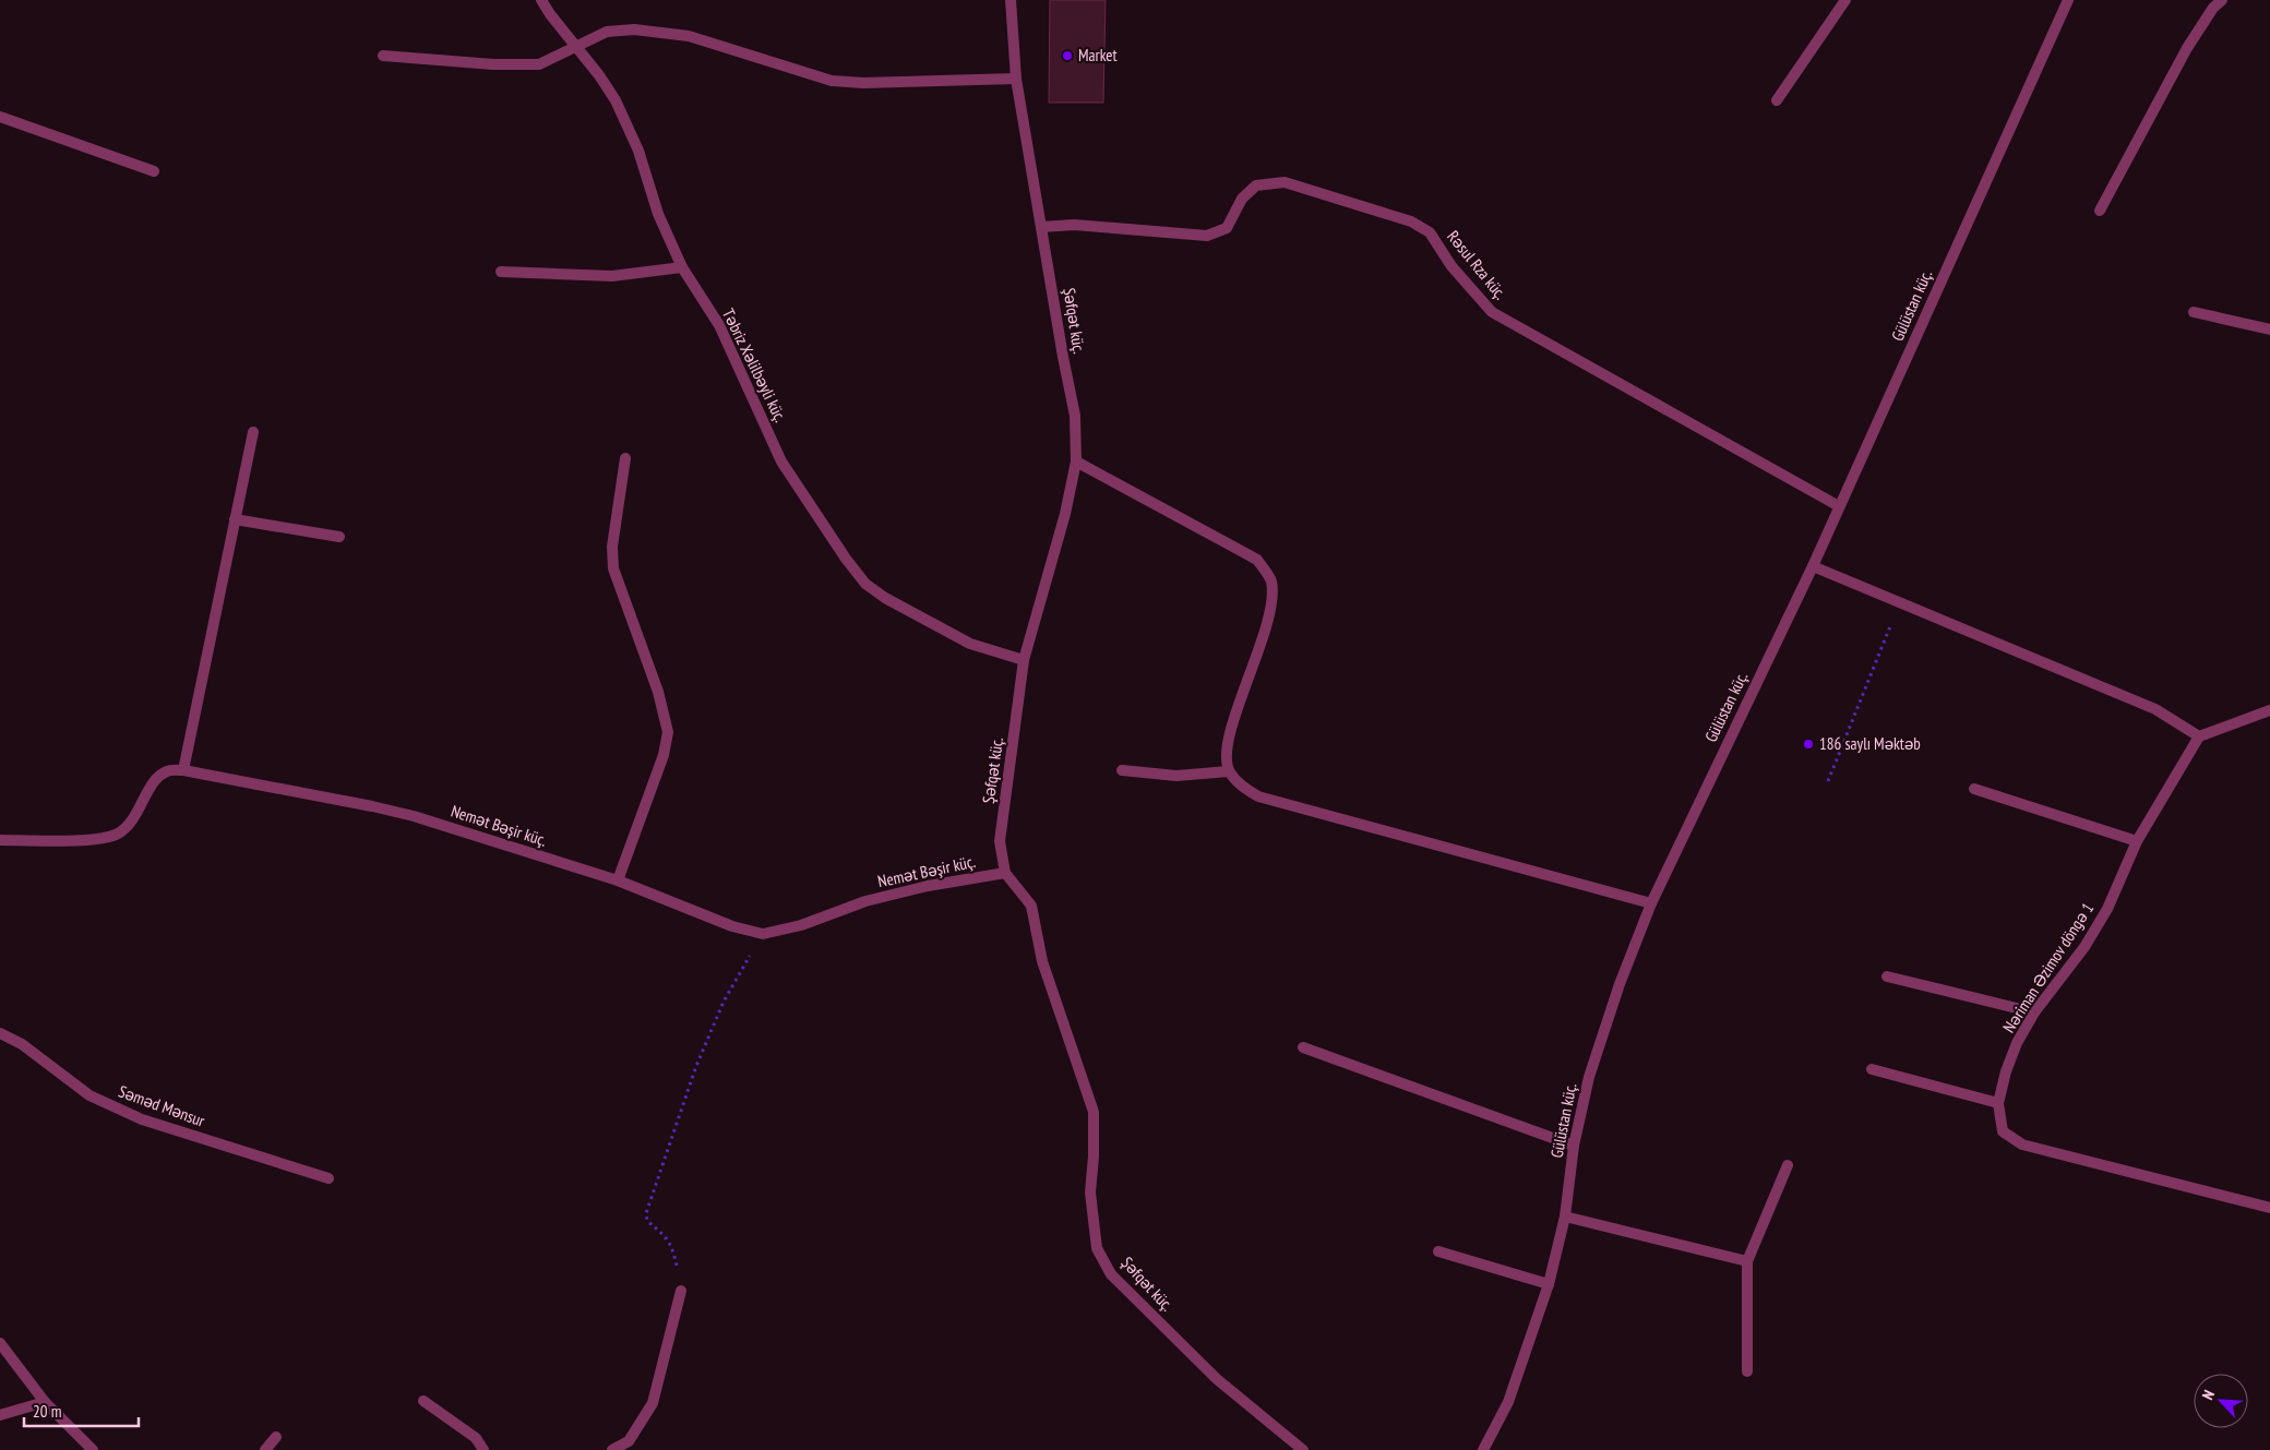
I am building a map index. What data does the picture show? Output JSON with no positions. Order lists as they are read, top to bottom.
{
  "streets": {
    "street": [
      "Rəsul Rza küç.",
      "Gülüstan küç.",
      "Şəfqət küç.",
      "Təbriz Xəlilbəyli küç.",
      "Nemət Bəşir küç.",
      "Nəriman Əzimov döngə 1",
      "Səməd Mənsur"
    ]
  },
  "crossings": [
    ["Rəsul Rza küç.", "Gülüstan küç."],
    ["Rəsul Rza küç.", "Şəfqət küç."],
    ["Şəfqət küç.", "Təbriz Xəlilbəyli küç."],
    ["Şəfqət küç.", "Nemət Bəşir küç."]
  ],
  "places": ["Market", "186 saylı Məktəb"],
  "scale_bar": "20 m",
  "north": "top left"
}
